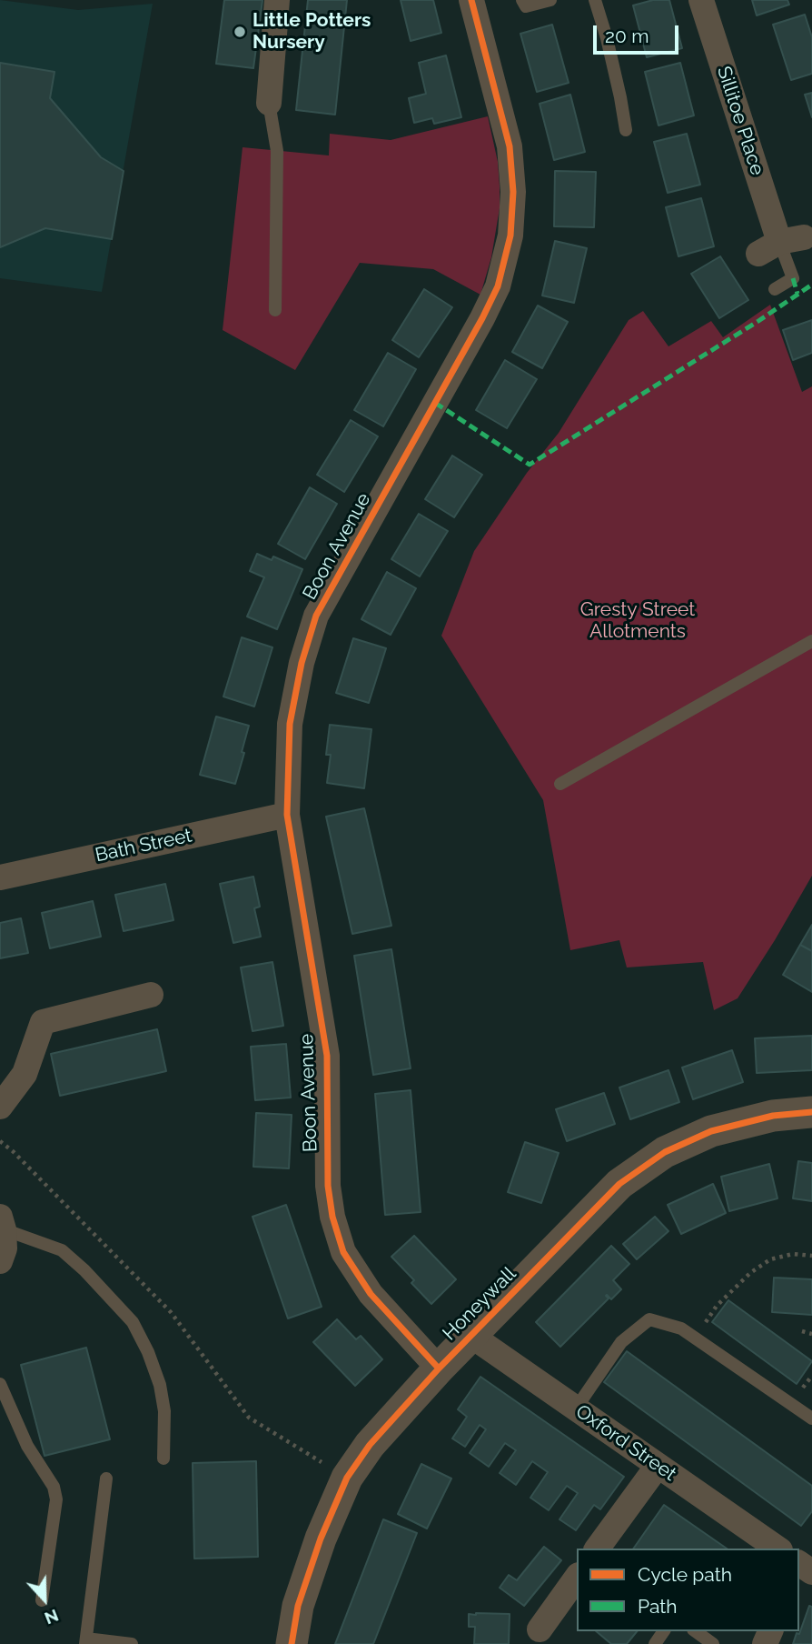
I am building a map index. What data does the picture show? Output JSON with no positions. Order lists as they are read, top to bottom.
{
  "streets": {
    "street": [
      "Sillitoe Place",
      "Boon Avenue",
      "Bath Street",
      "Honeywall",
      "Oxford Street"
    ]
  },
  "crossings": [
    ["Boon Avenue", "Bath Street"],
    ["Boon Avenue", "Honeywall"],
    ["Honeywall", "Oxford Street"]
  ],
  "parks": ["Gresty Street Allotments"],
  "places": ["Little Potters Nursery"],
  "legend": ["Cycle path", "Path"],
  "scale_bar": "20 m",
  "north": "bottom"
}
